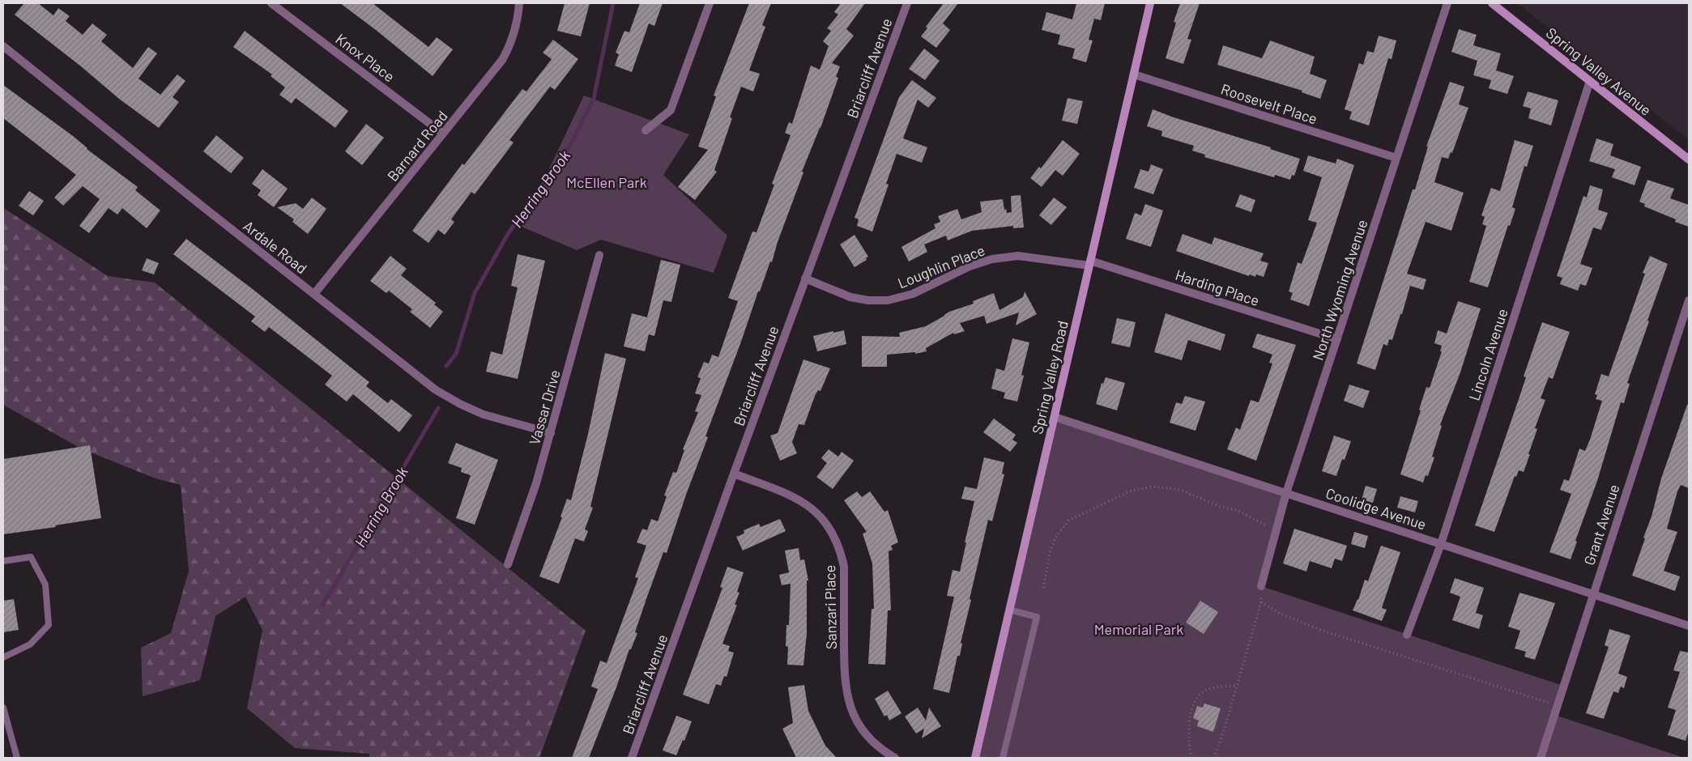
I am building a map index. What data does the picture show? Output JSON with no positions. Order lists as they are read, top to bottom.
{
  "streets": {
    "street": [
      "Knox Place",
      "Briarcliff Avenue",
      "Spring Valley Avenue",
      "Roosevelt Place",
      "Barnard Road",
      "Ardale Road",
      "Loughlin Place",
      "Harding Place",
      "North Wyoming Avenue",
      "Lincoln Avenue",
      "Spring Valley Road",
      "Vassar Drive",
      "Coolidge Avenue",
      "Grant Avenue",
      "Sanzari Place"
    ]
  },
  "crossings": [
    ["Knox Place", "Barnard Road"],
    ["Briarcliff Avenue", "Loughlin Place"],
    ["Briarcliff Avenue", "Sanzari Place"],
    ["Spring Valley Avenue", "Lincoln Avenue"],
    ["Roosevelt Place", "North Wyoming Avenue"],
    ["Roosevelt Place", "Spring Valley Road"],
    ["Barnard Road", "Ardale Road"],
    ["Ardale Road", "Vassar Drive"],
    ["Loughlin Place", "Harding Place"],
    ["Loughlin Place", "Spring Valley Road"],
    ["Harding Place", "North Wyoming Avenue"],
    ["Harding Place", "Spring Valley Road"],
    ["North Wyoming Avenue", "Coolidge Avenue"],
    ["Lincoln Avenue", "Coolidge Avenue"],
    ["Spring Valley Road", "Coolidge Avenue"],
    ["Coolidge Avenue", "Grant Avenue"]
  ],
  "water": ["Herring Brook"],
  "parks": ["McEllen Park", "Memorial Park"]
}
